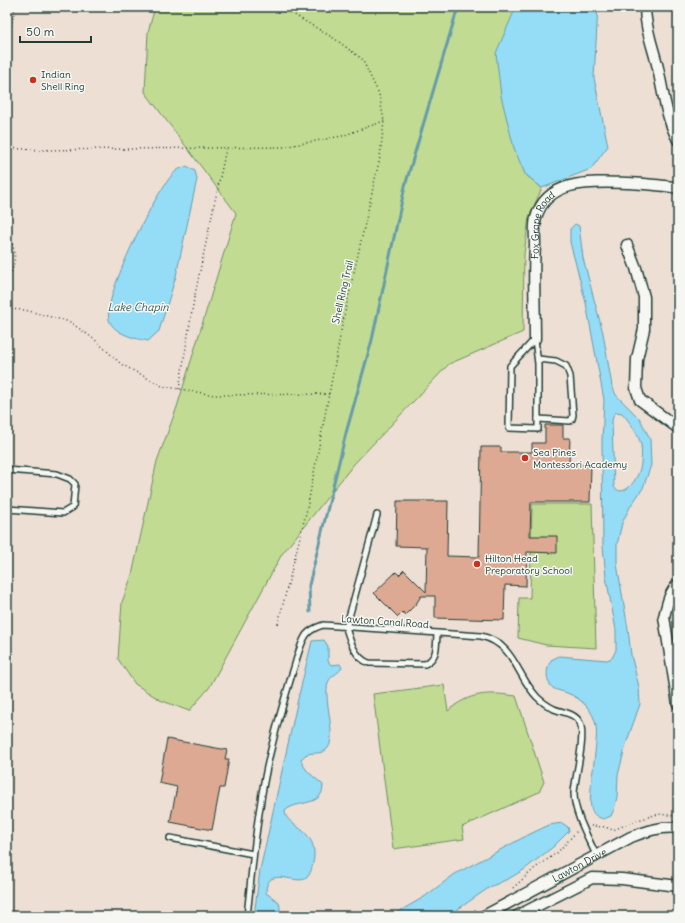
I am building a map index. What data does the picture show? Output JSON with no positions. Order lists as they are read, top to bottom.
{
  "streets": {
    "street": ["Fox Grape Road", "Lawton Drive"],
    "lane": ["Lawton Canal Road"],
    "path": ["Shell Ring Trail"]
  },
  "crossings": [
    ["Lawton Canal Road", "Lawton Drive"]
  ],
  "water": ["Lake Chapin"],
  "places": ["Indian Shell Ring", "Sea Pines Montessori Academy", "Hilton Head Preporatory School"],
  "scale_bar": "50 m"
}
